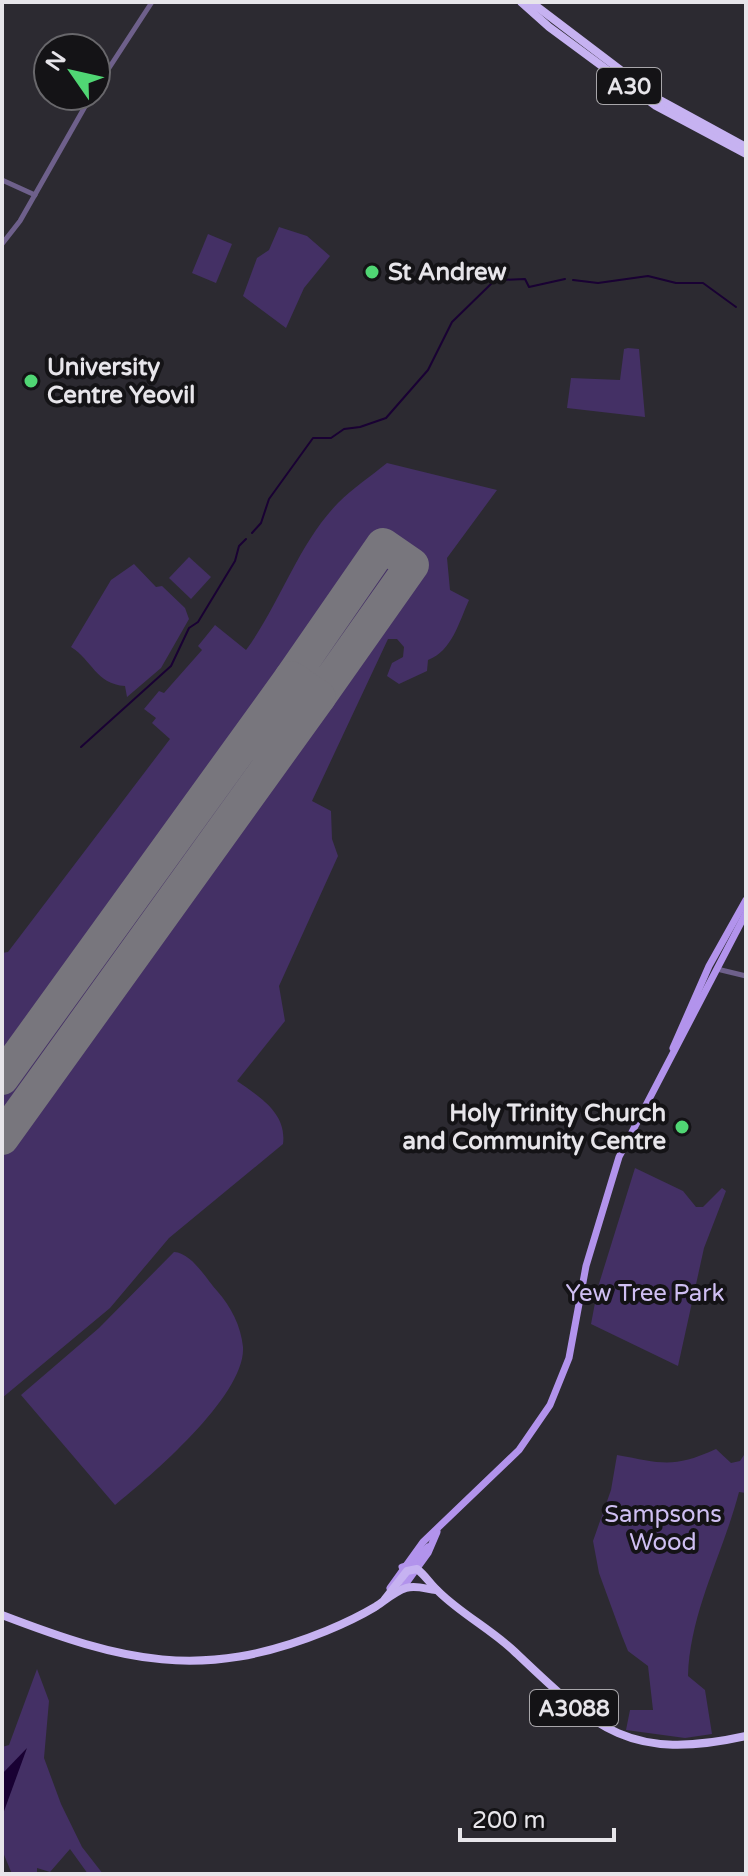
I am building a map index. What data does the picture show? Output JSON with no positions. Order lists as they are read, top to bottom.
{
  "streets": {
    "highway": ["A30", "A3088"]
  },
  "parks": ["Yew Tree Park", "Sampsons Wood"],
  "places": ["St Andrew", "University Centre Yeovil", "Holy Trinity Church and Community Centre"],
  "scale_bar": "200 m",
  "north": "top left"
}
